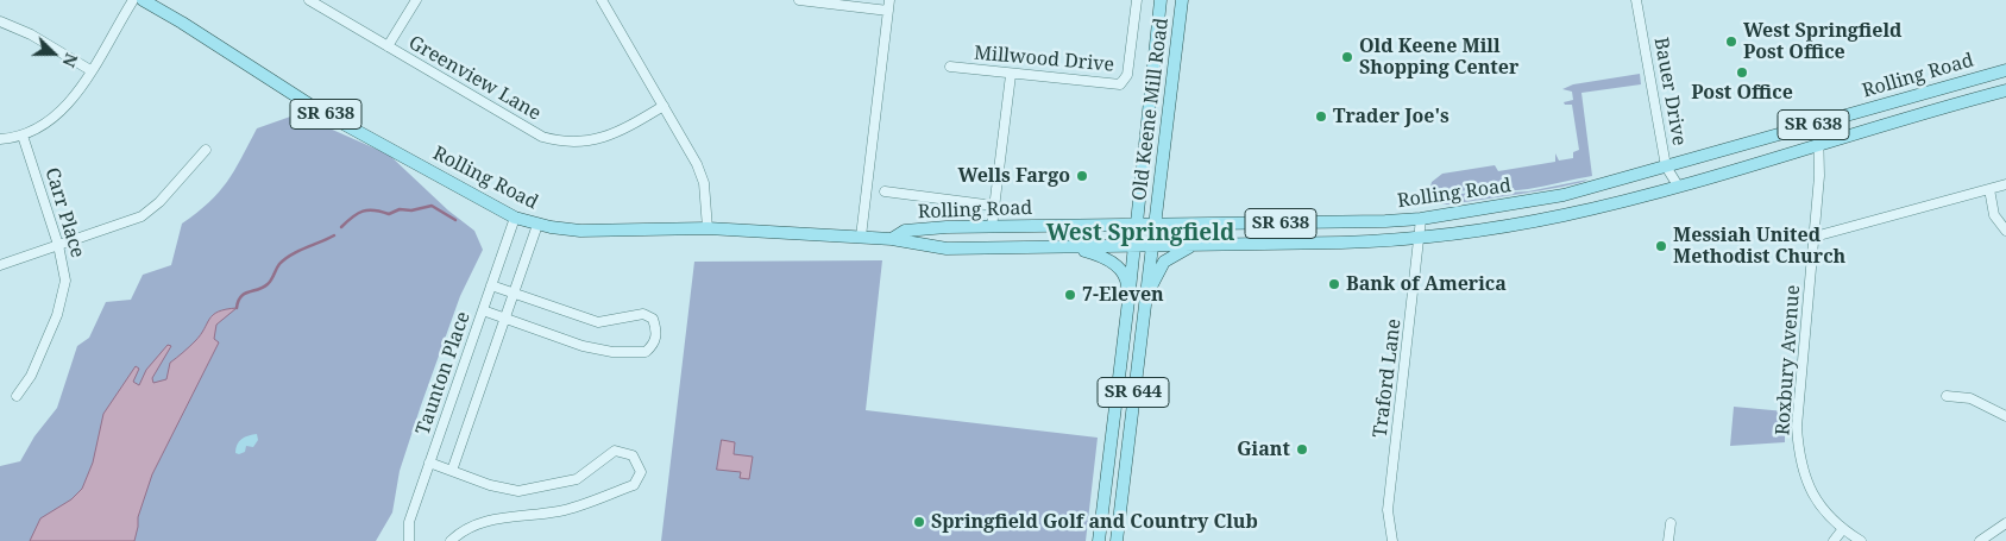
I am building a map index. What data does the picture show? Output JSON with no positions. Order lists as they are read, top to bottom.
{
  "streets": {
    "main road": [
      "Rolling Road",
      "Old Keene Mill Road",
      "SR 638",
      "SR 644"
    ],
    "street": [
      "Millwood Drive",
      "Greenview Lane",
      "Bauer Drive",
      "Carr Place",
      "Roxbury Avenue",
      "Taunton Place",
      "Traford Lane"
    ]
  },
  "crossings": [
    ["Rolling Road", "Bauer Drive"],
    ["Rolling Road", "Old Keene Mill Road"],
    ["Rolling Road", "Roxbury Avenue"],
    ["Rolling Road", "Taunton Place"],
    ["Rolling Road", "Traford Lane"]
  ],
  "districts": ["West Springfield"],
  "places": [
    "West Springfield Post Office",
    "Old Keene Mill Shopping Center",
    "Post Office",
    "Trader Joe's",
    "Wells Fargo",
    "Messiah United Methodist Church",
    "Bank of America",
    "7-Eleven",
    "Giant",
    "Springfield Golf and Country Club"
  ],
  "north": "right"
}
